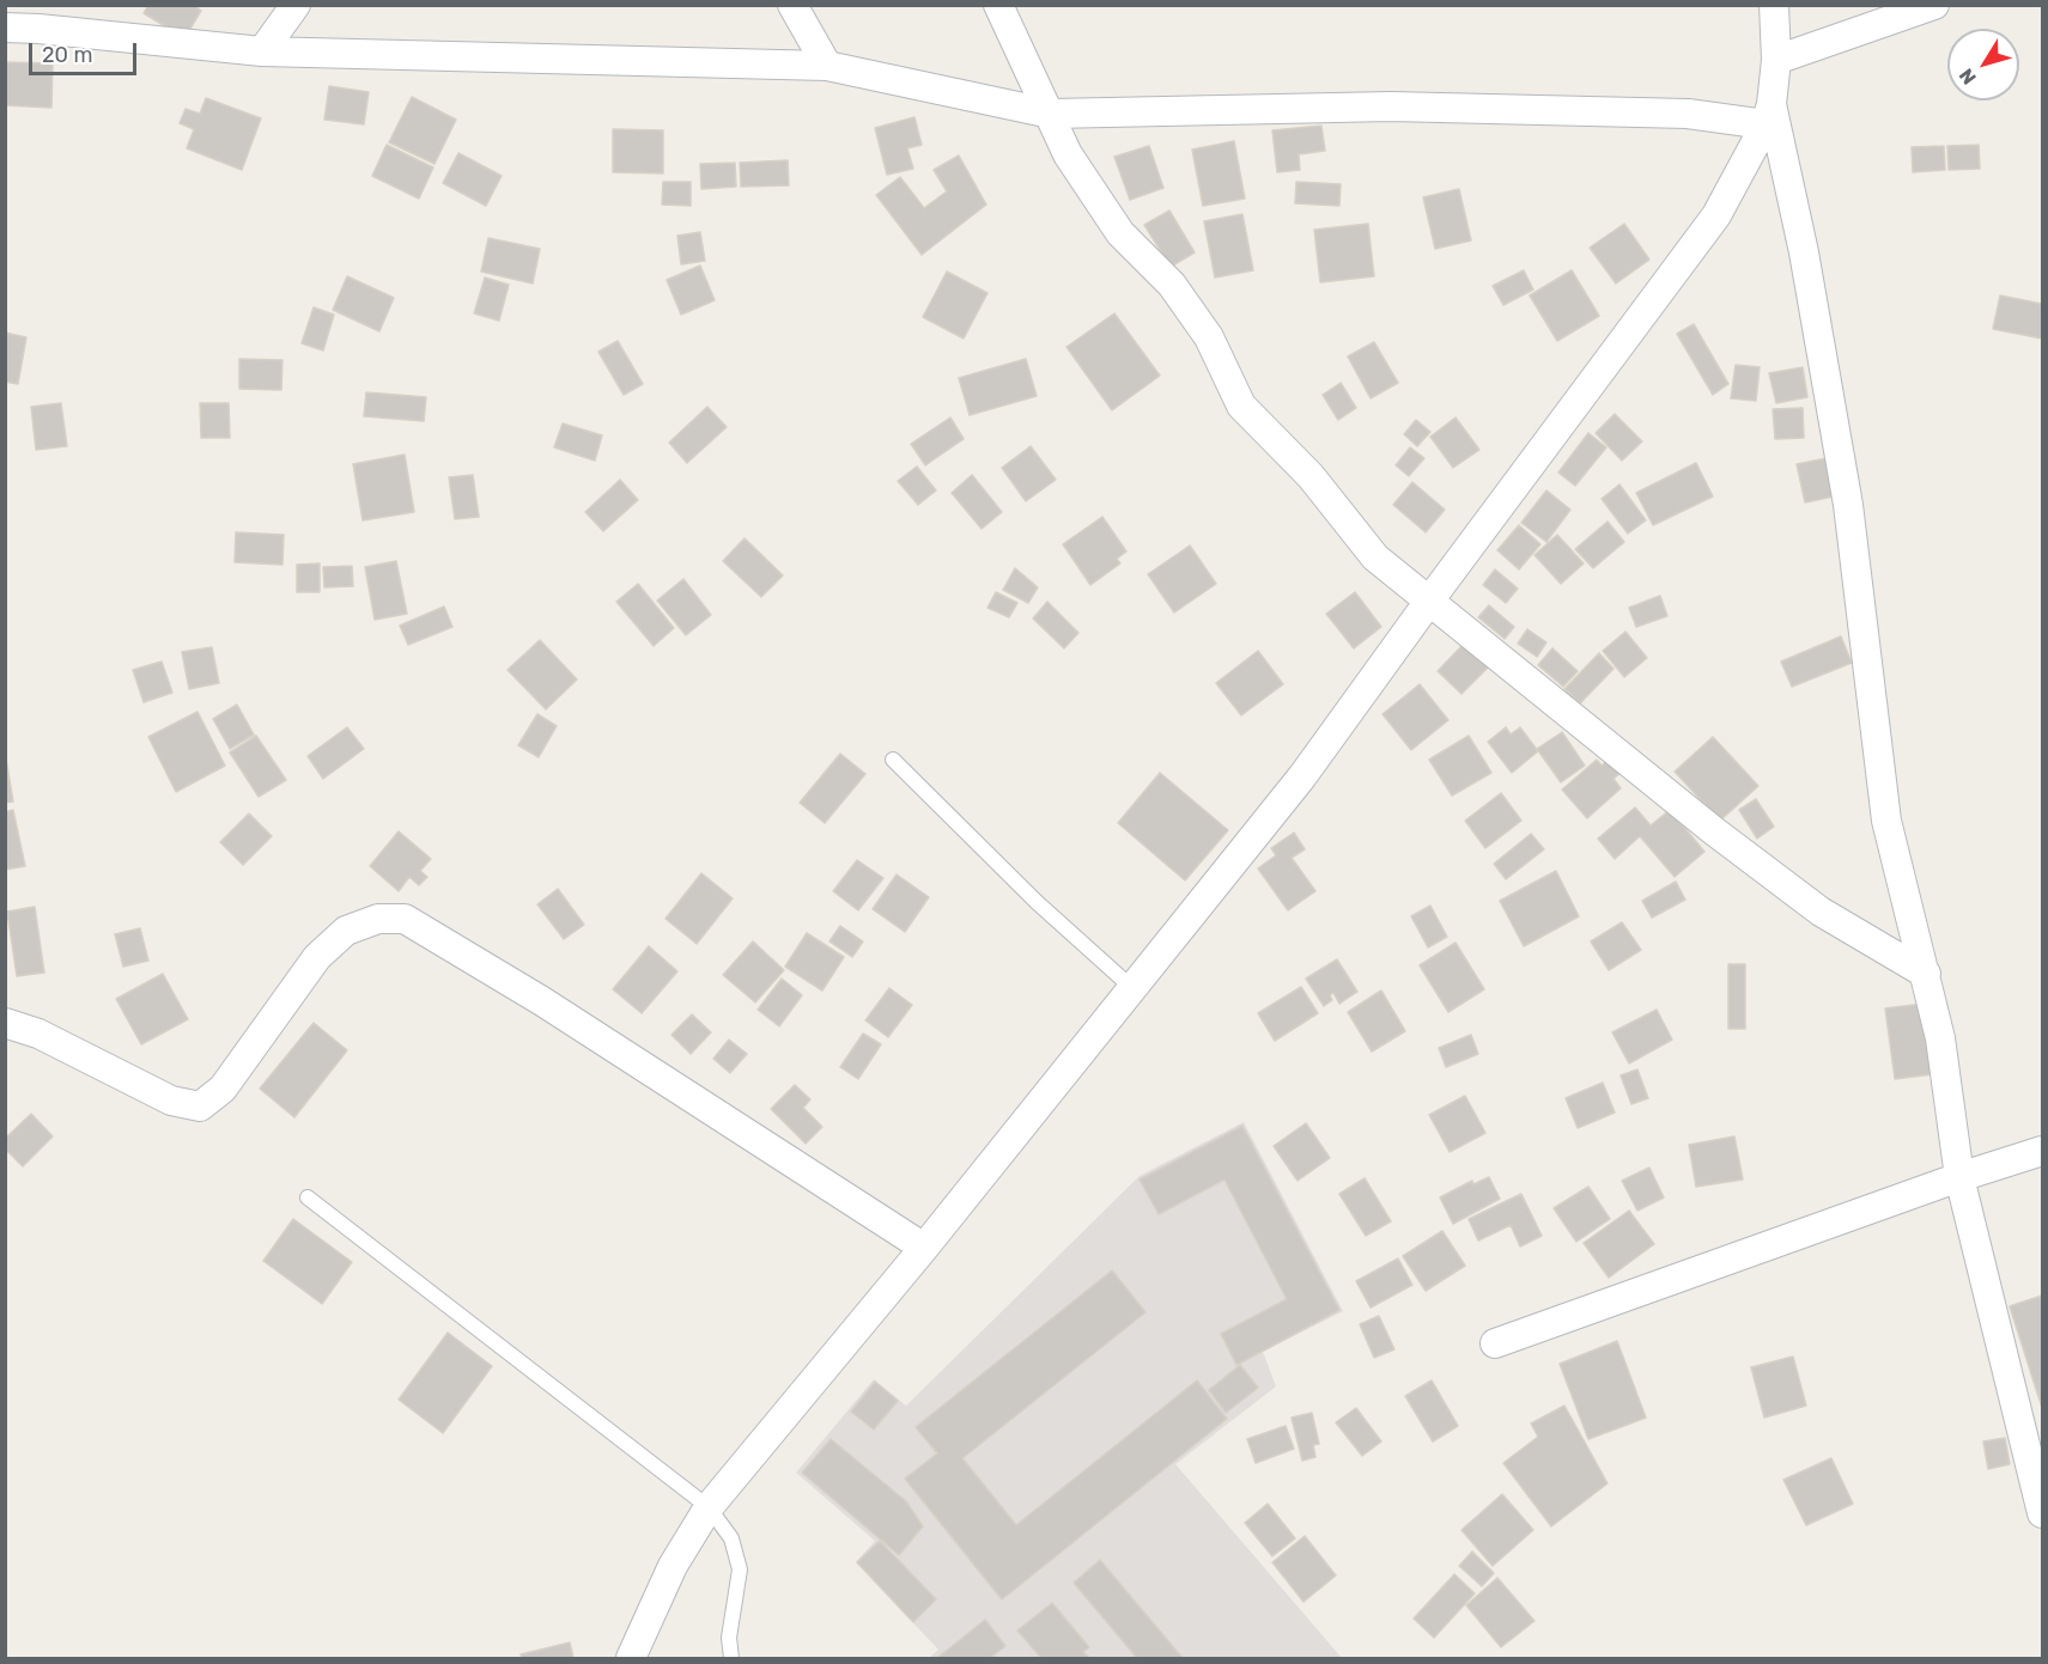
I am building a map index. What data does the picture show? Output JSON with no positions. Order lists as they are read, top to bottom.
{
  "scale_bar": "20 m",
  "north": "bottom left"
}
